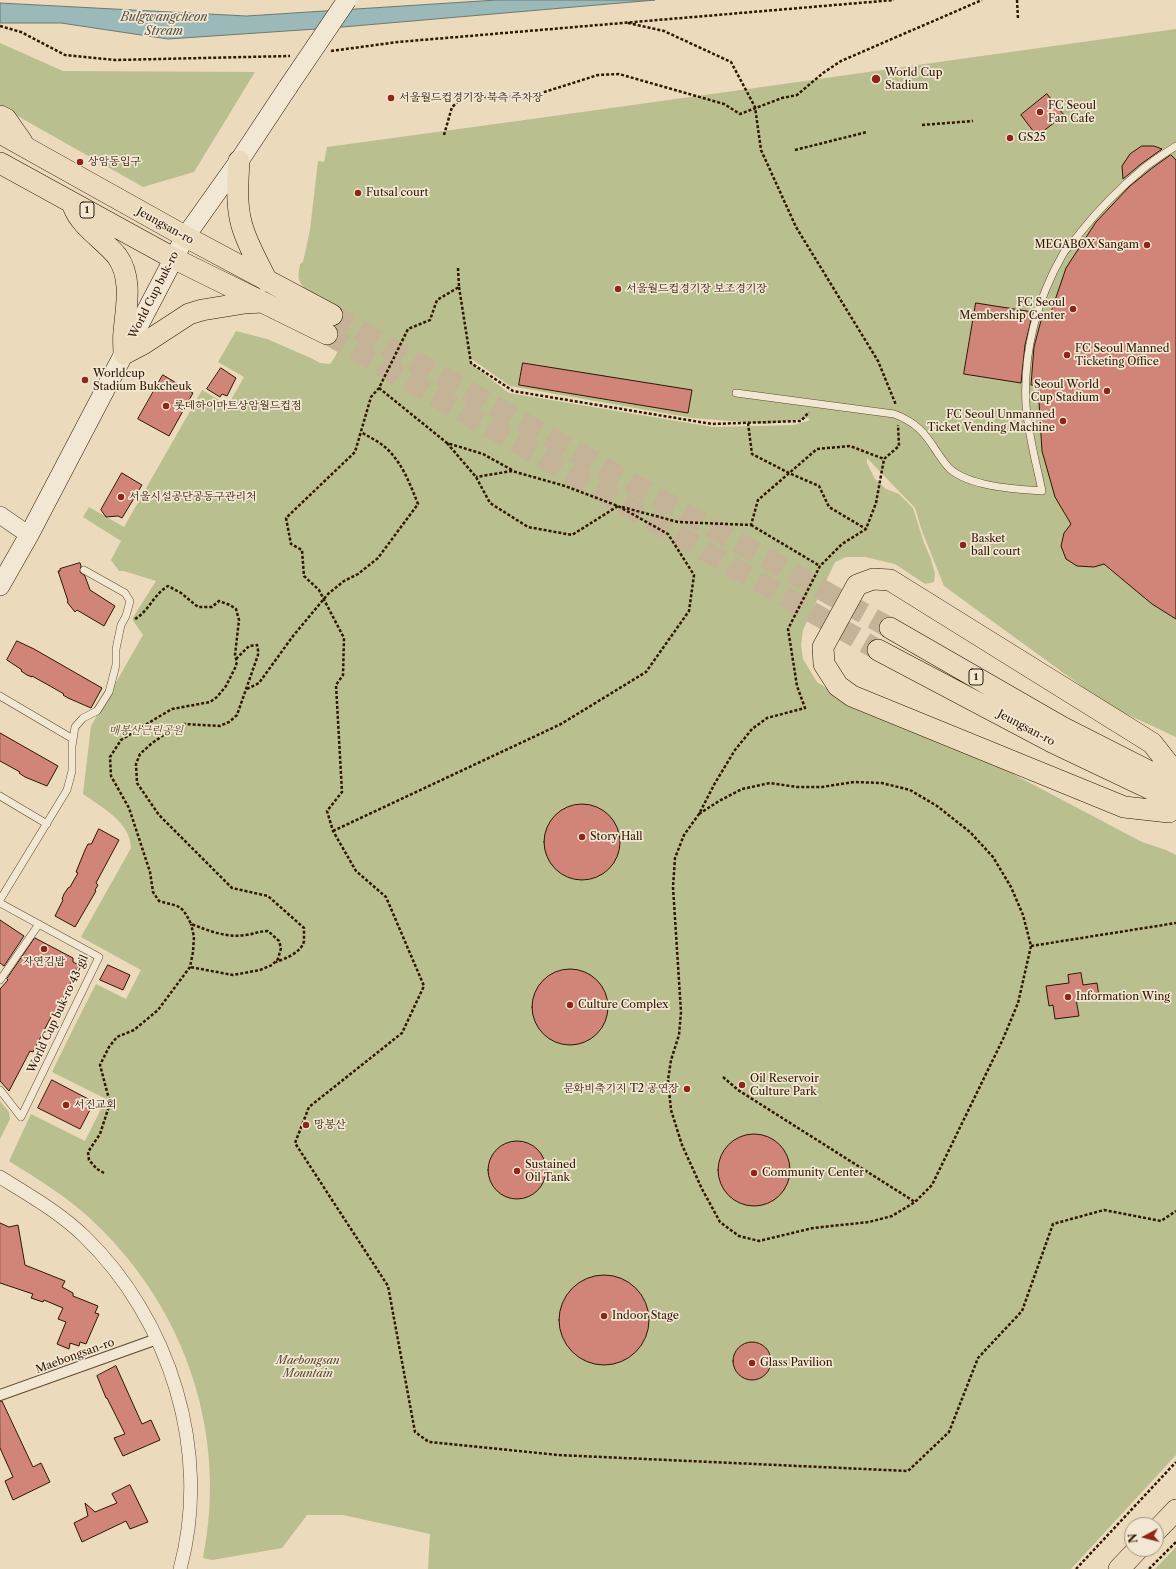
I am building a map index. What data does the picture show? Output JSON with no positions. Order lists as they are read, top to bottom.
{
  "streets": {
    "main road": ["1", "Jeungsan-ro", "World Cup buk-ro"],
    "street": ["Maebongsan-ro"],
    "lane": ["World Cup buk-ro 43-gil"]
  },
  "crossings": [
    ["1", "Jeungsan-ro"],
    ["Jeungsan-ro", "World Cup buk-ro"]
  ],
  "water": ["Bulgwangcheon Stream"],
  "parks": ["매봉산근린공원", "Maebongsan Mountain"],
  "places": [
    "World Cup Stadium",
    "서울월드컵경기장 북측 주차장",
    "FC Seoul Fan Cafe",
    "GS25",
    "상암동입구",
    "Futsal court",
    "MEGABOX Sangam",
    "서울월드컵경기장 보조경기장",
    "FC Seoul Membership Center",
    "FC Seoul Manned Ticketing Office",
    "Worldcup Stadium Bukcheuk",
    "Seoul World Cup Stadium",
    "롯데하이마트상암월드컵점",
    "FC Seoul Unmanned Ticket Vending Machine",
    "서울시설공단공동구관리처",
    "Basket ball court",
    "Story Hall",
    "자연김밥",
    "Information Wing",
    "Culture Complex",
    "Oil Reservoir Culture Park",
    "문화비축기지 T2 공연장",
    "서진교회",
    "망봉산",
    "Sustained Oil Tank",
    "Community Center",
    "Indoor Stage",
    "Glass Pavilion"
  ],
  "north": "left"
}
